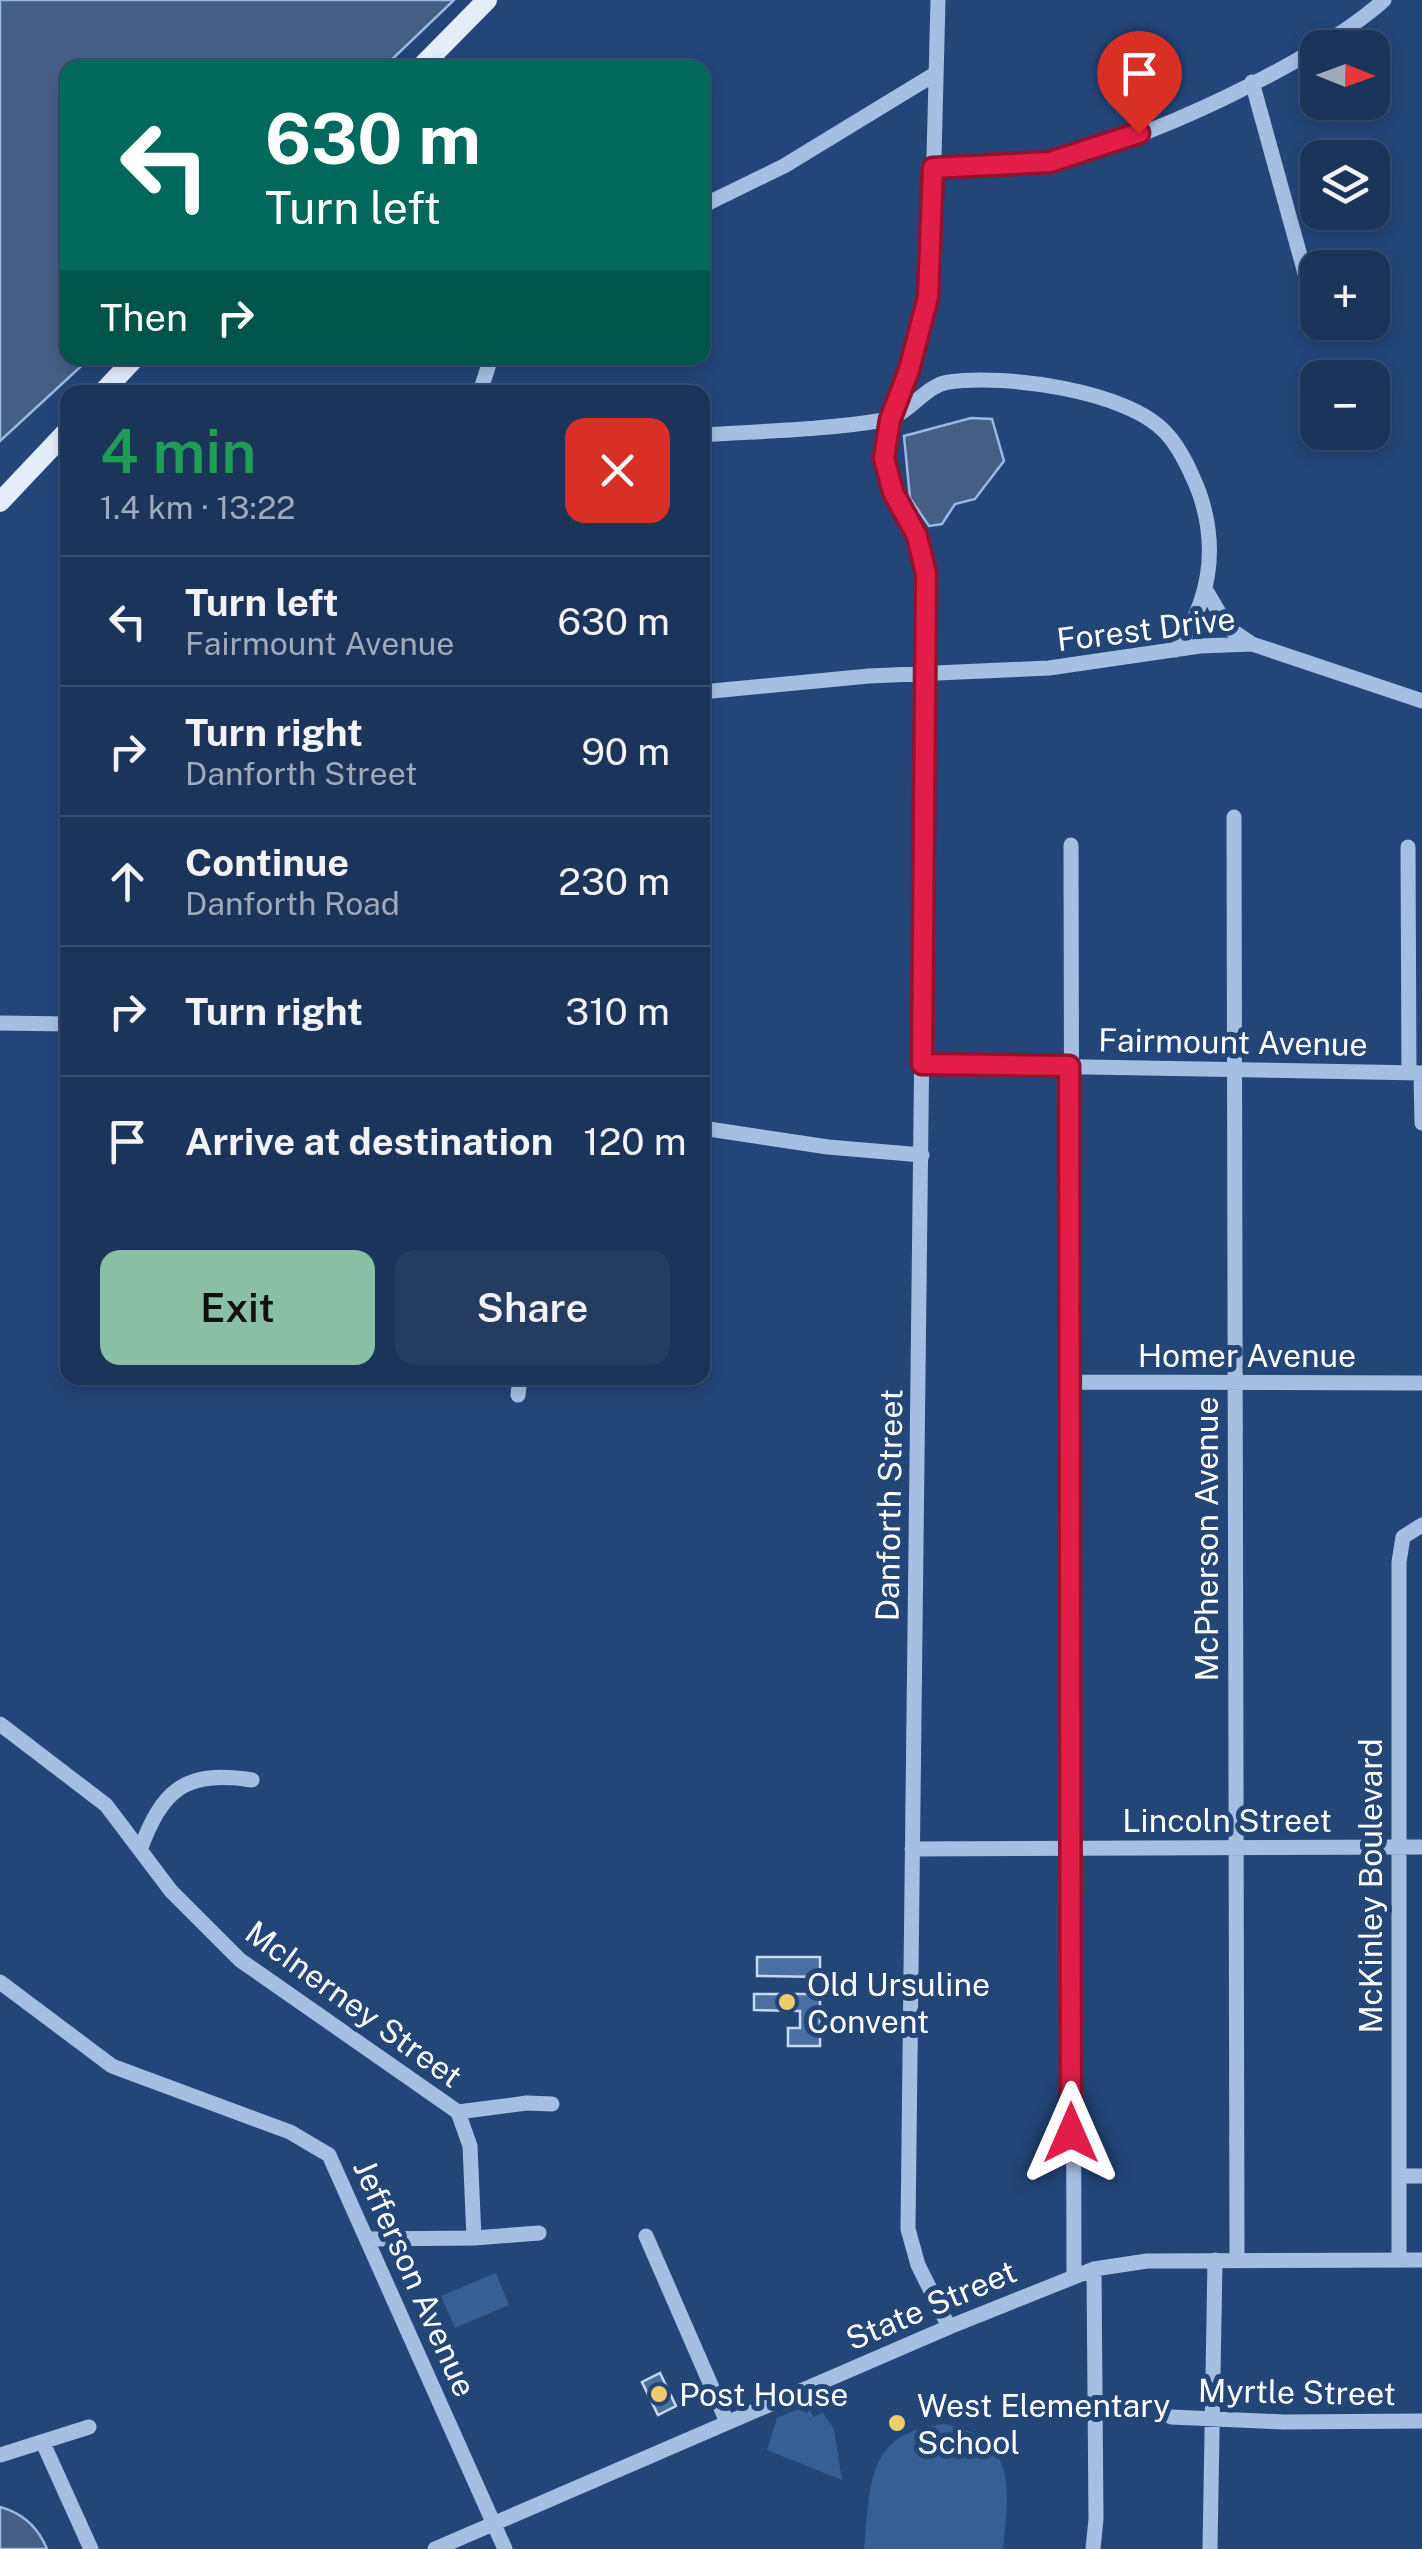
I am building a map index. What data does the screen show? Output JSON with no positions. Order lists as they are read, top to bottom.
{
  "streets": {
    "street": [
      "Forest Drive",
      "Fairmount Avenue",
      "Homer Avenue",
      "Danforth Street",
      "McPherson Avenue",
      "Lincoln Street",
      "McKinley Boulevard",
      "McInerney Street",
      "Jefferson Avenue",
      "State Street",
      "Myrtle Street"
    ]
  },
  "crossings": [
    ["Forest Drive", "Danforth Street"],
    ["Fairmount Avenue", "Danforth Street"],
    ["Fairmount Avenue", "McPherson Avenue"],
    ["Homer Avenue", "McPherson Avenue"],
    ["Danforth Street", "Lincoln Street"],
    ["Danforth Street", "State Street"],
    ["McPherson Avenue", "Lincoln Street"],
    ["McPherson Avenue", "State Street"],
    ["Lincoln Street", "McKinley Boulevard"],
    ["McKinley Boulevard", "State Street"],
    ["Jefferson Avenue", "State Street"]
  ],
  "places": ["Old Ursuline Convent", "Post House", "West Elementary School"],
  "north": "right",
  "page": {
    "map_buttons": ["+", "−"],
    "turn": ["630 m", "Turn left"],
    "then": "Then",
    "heading": ["4 min", "1.4 km · 13:22"],
    "list": [
      {
        "name": "Turn left",
        "note": "Fairmount Avenue",
        "value": "630 m"
      },
      {
        "name": "Turn right",
        "note": "Danforth Street",
        "value": "90 m"
      },
      {
        "name": "Continue",
        "note": "Danforth Road",
        "value": "230 m"
      },
      {
        "name": "Turn right",
        "value": "310 m"
      },
      {
        "name": "Arrive at destination",
        "value": "120 m"
      }
    ],
    "buttons": ["Exit", "Share"]
  }
}
